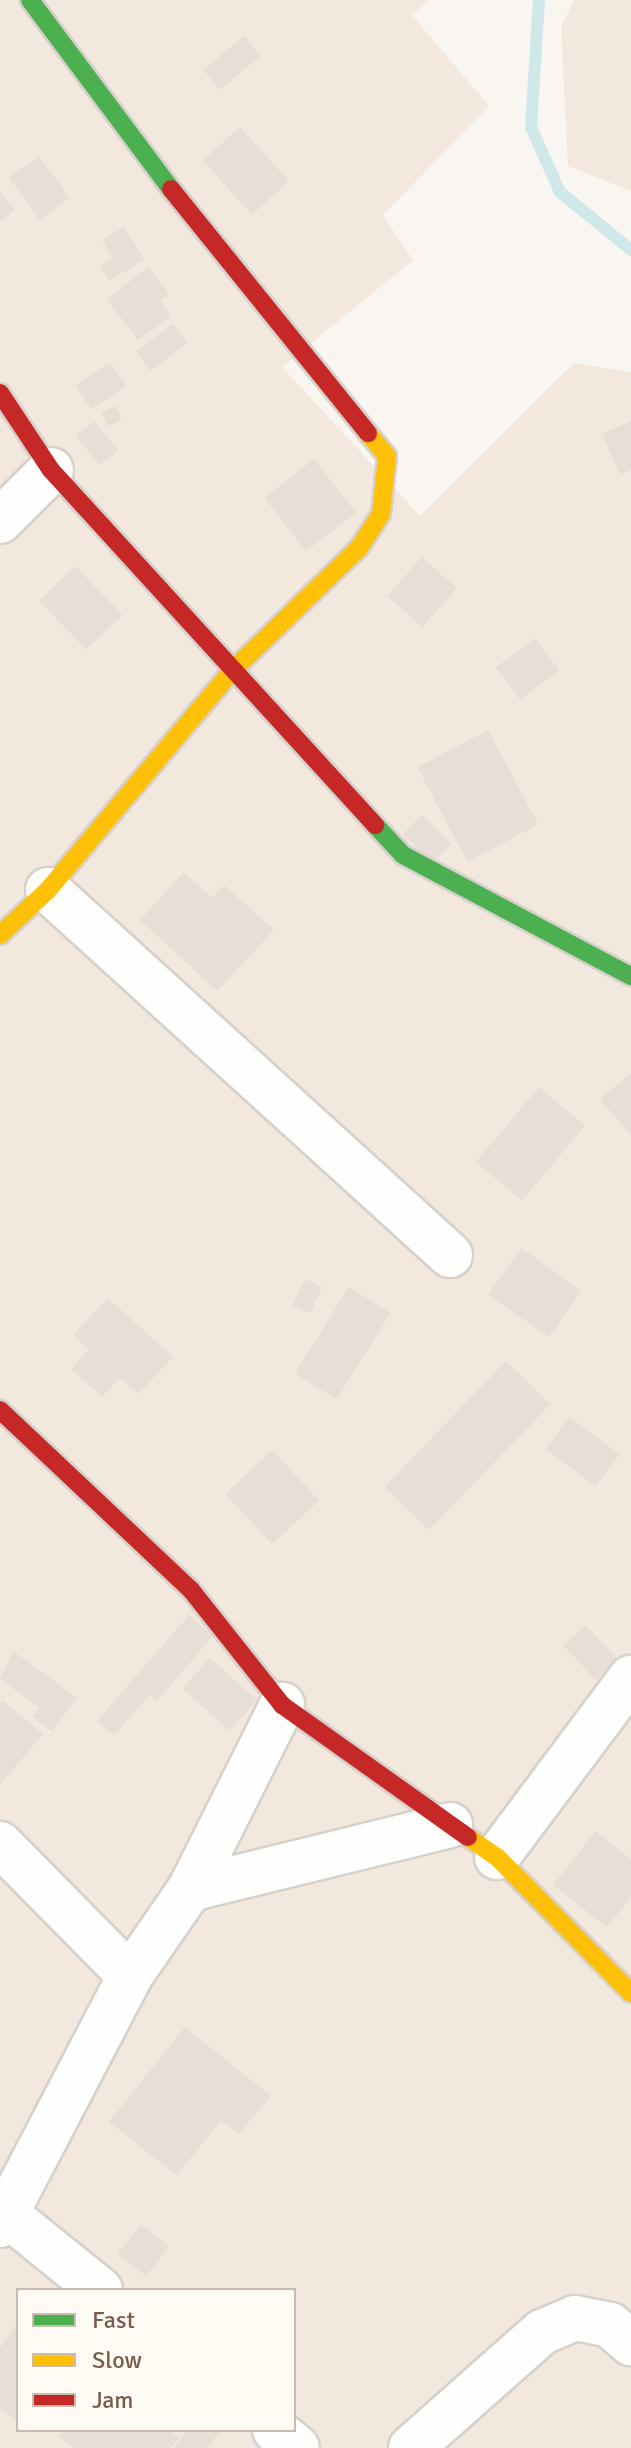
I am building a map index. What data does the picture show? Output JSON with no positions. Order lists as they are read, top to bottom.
{
  "legend": ["Fast", "Slow", "Jam"]
}
